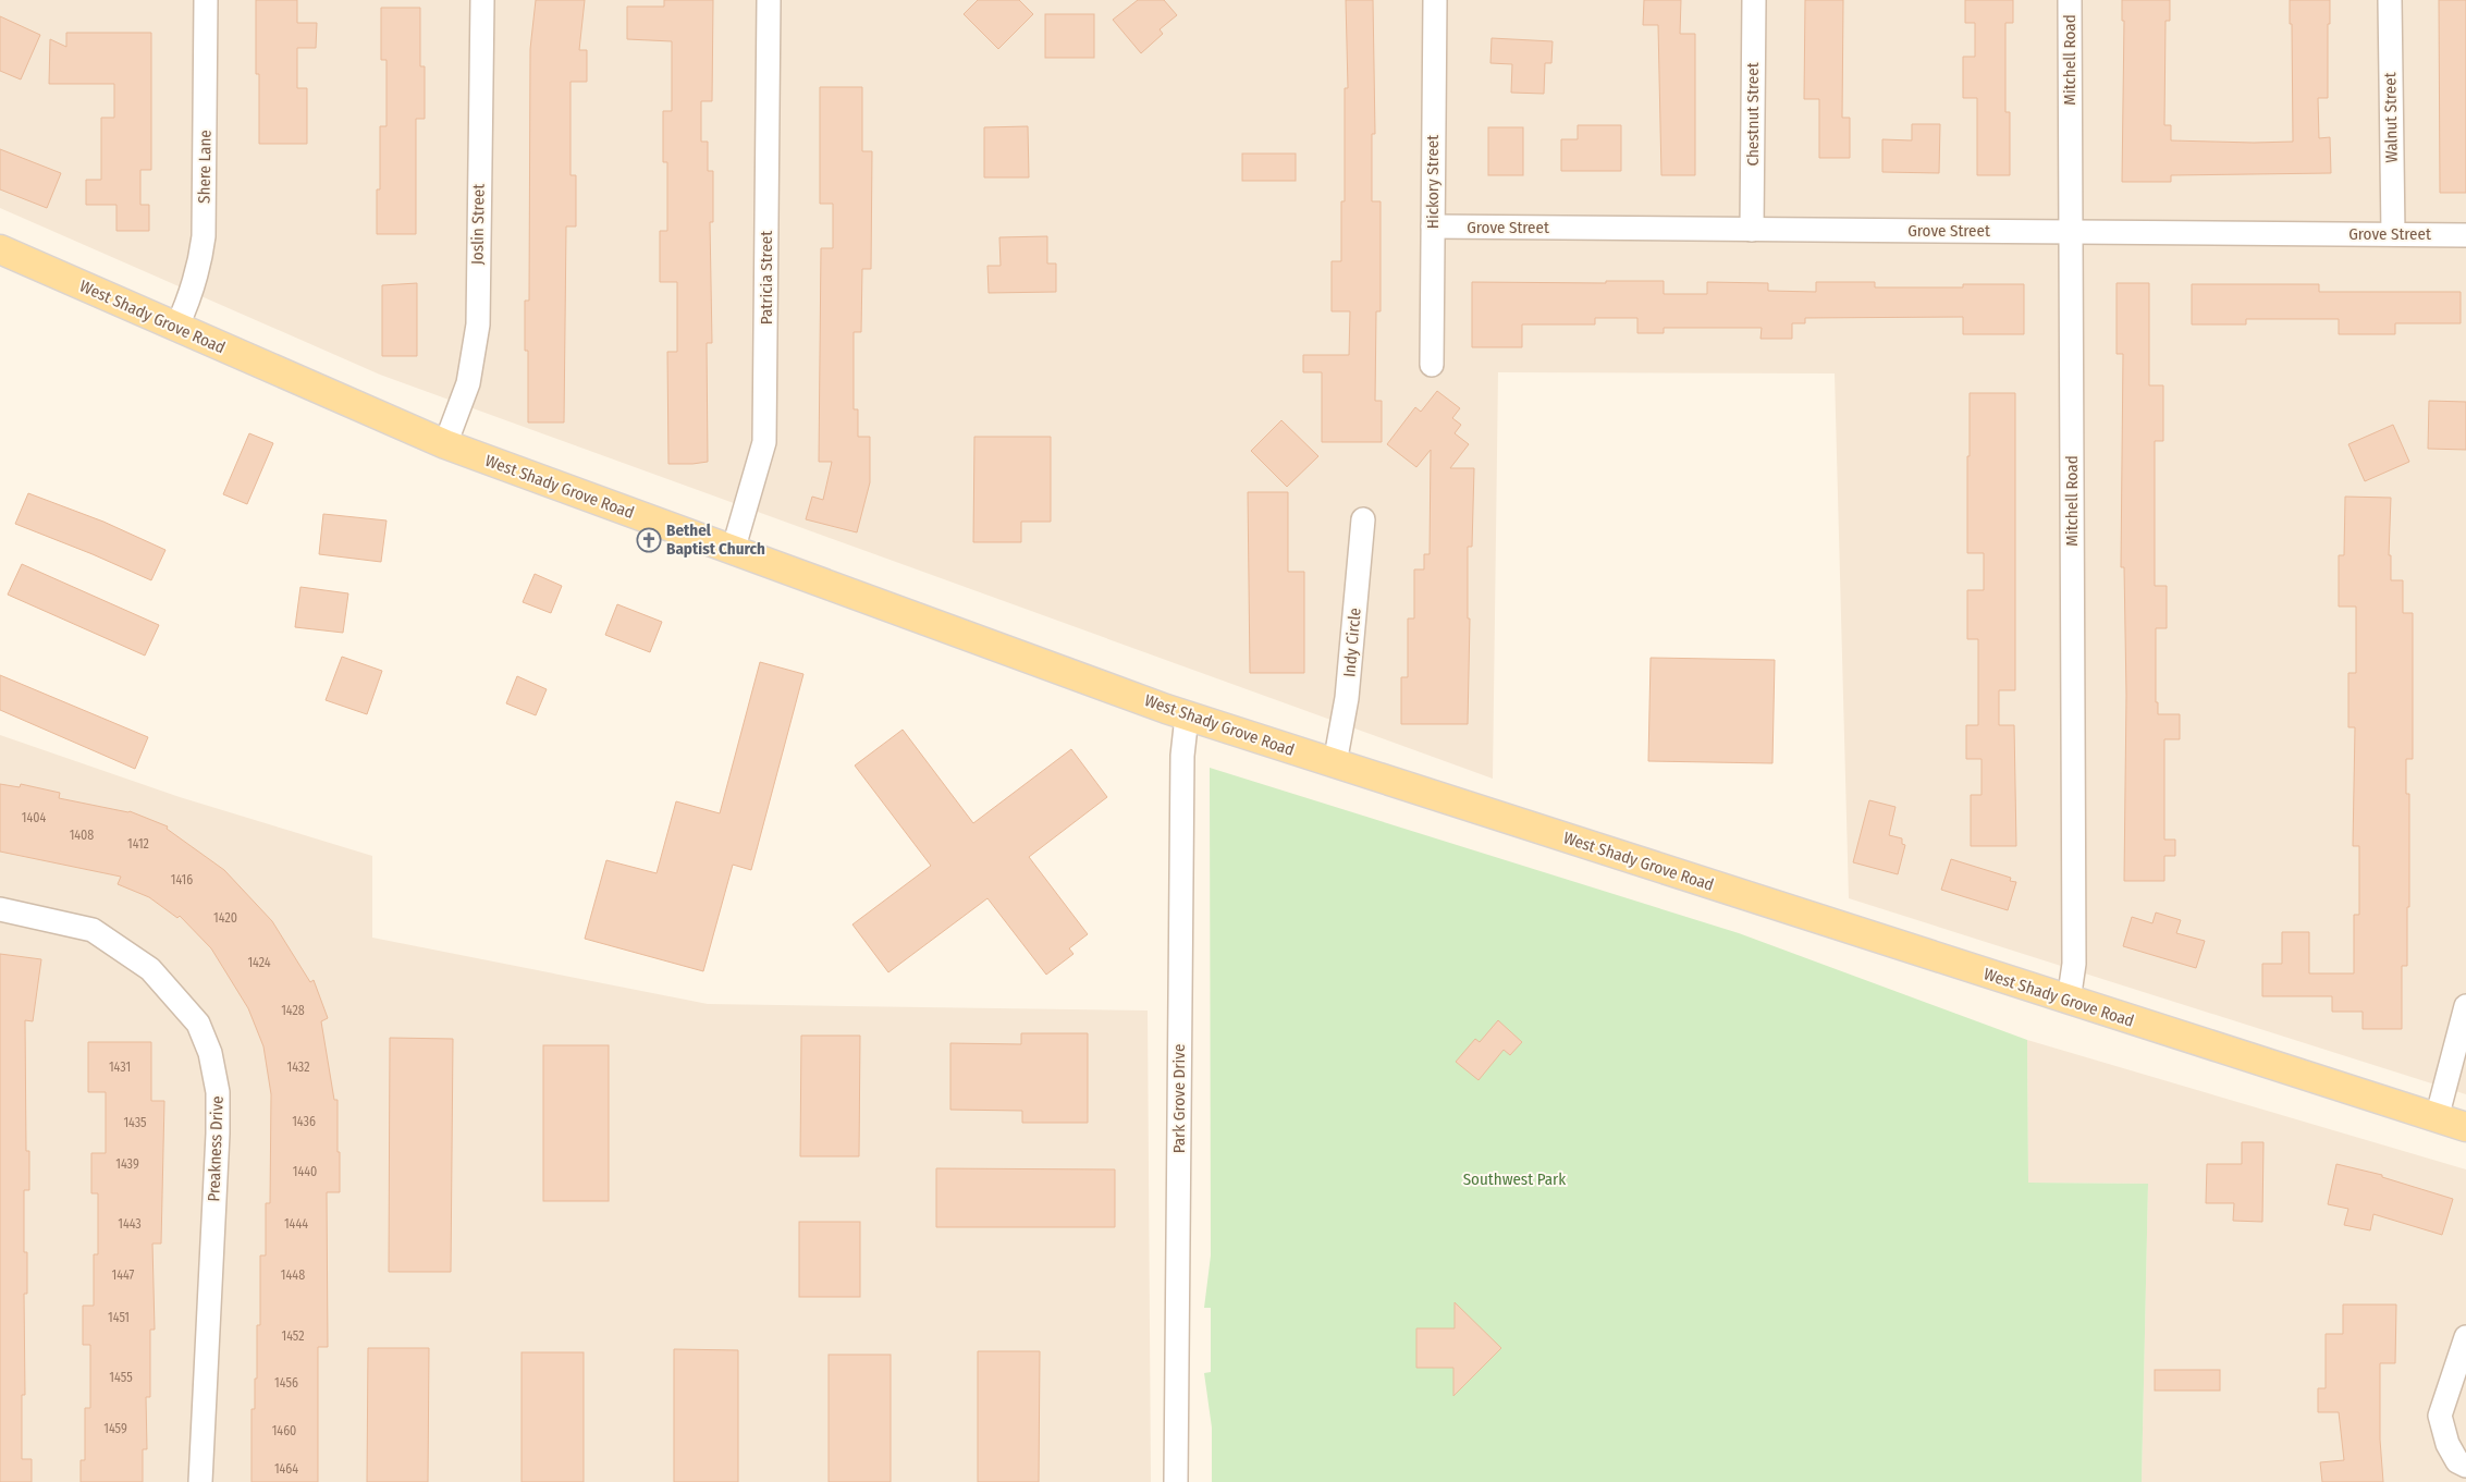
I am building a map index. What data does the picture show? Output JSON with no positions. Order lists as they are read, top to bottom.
{
  "streets": {
    "main road": ["West Shady Grove Road"],
    "street": [
      "Mitchell Road",
      "Chestnut Street",
      "Walnut Street",
      "Shere Lane",
      "Hickory Street",
      "Joslin Street",
      "Grove Street",
      "Patricia Street",
      "Indy Circle",
      "Park Grove Drive",
      "Preakness Drive"
    ]
  },
  "crossings": [
    ["Mitchell Road", "Grove Street"],
    ["Mitchell Road", "West Shady Grove Road"],
    ["Chestnut Street", "Grove Street"],
    ["Walnut Street", "Grove Street"],
    ["Shere Lane", "West Shady Grove Road"],
    ["Hickory Street", "Grove Street"],
    ["Joslin Street", "West Shady Grove Road"],
    ["Patricia Street", "West Shady Grove Road"],
    ["West Shady Grove Road", "Indy Circle"],
    ["West Shady Grove Road", "Park Grove Drive"]
  ],
  "parks": ["Southwest Park"],
  "places": {
    "church": ["Bethel Baptist Church"]
  },
  "house_numbers": [
    "1404",
    "1408",
    "1412",
    "1416",
    "1420",
    "1424",
    "1428",
    "1431",
    "1432",
    "1436",
    "1435",
    "1439",
    "1440",
    "1443",
    "1444",
    "1447",
    "1448",
    "1451",
    "1452",
    "1455",
    "1456",
    "1459",
    "1460",
    "1464"
  ]
}
